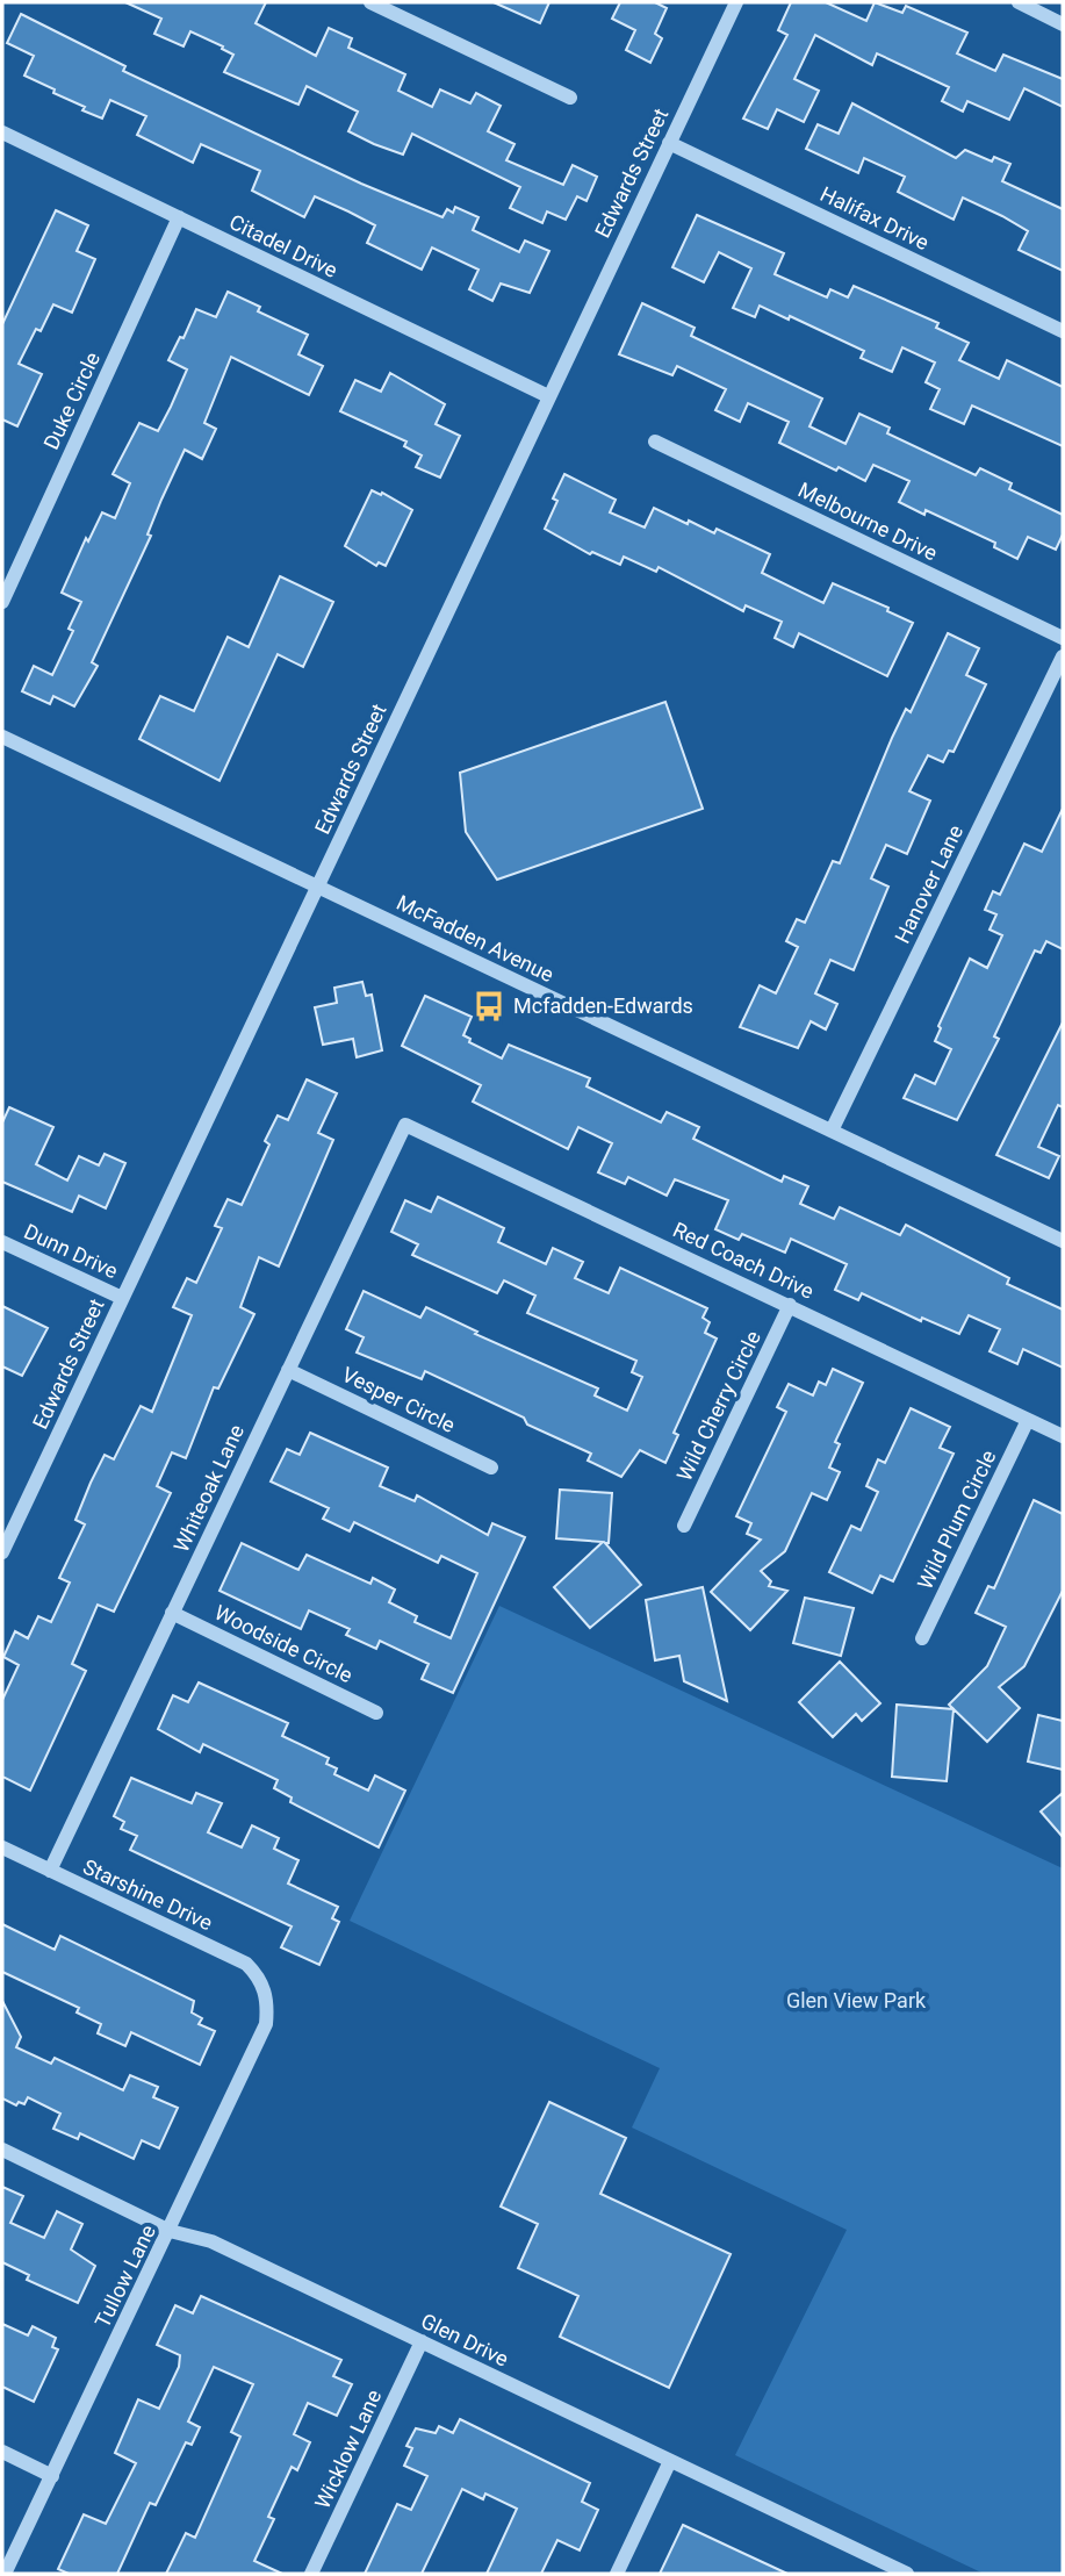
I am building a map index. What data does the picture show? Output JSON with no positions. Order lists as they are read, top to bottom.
{
  "streets": {
    "street": [
      "Edwards Street",
      "Halifax Drive",
      "Citadel Drive",
      "Duke Circle",
      "Melbourne Drive",
      "Hanover Lane",
      "McFadden Avenue",
      "Dunn Drive",
      "Red Coach Drive",
      "Vesper Circle",
      "Wild Cherry Circle",
      "Whiteoak Lane",
      "Wild Plum Circle",
      "Woodside Circle",
      "Starshine Drive",
      "Tullow Lane",
      "Glen Drive",
      "Wicklow Lane"
    ]
  },
  "crossings": [
    ["Edwards Street", "Halifax Drive"],
    ["Edwards Street", "Citadel Drive"],
    ["Edwards Street", "McFadden Avenue"],
    ["Edwards Street", "Dunn Drive"],
    ["Citadel Drive", "Duke Circle"],
    ["Hanover Lane", "McFadden Avenue"],
    ["Red Coach Drive", "Wild Cherry Circle"],
    ["Red Coach Drive", "Whiteoak Lane"],
    ["Red Coach Drive", "Wild Plum Circle"],
    ["Vesper Circle", "Whiteoak Lane"],
    ["Whiteoak Lane", "Woodside Circle"],
    ["Whiteoak Lane", "Starshine Drive"],
    ["Starshine Drive", "Tullow Lane"],
    ["Tullow Lane", "Glen Drive"],
    ["Glen Drive", "Wicklow Lane"]
  ],
  "parks": ["Glen View Park"],
  "places": {
    "bus stop": ["Mcfadden-Edwards"]
  }
}
